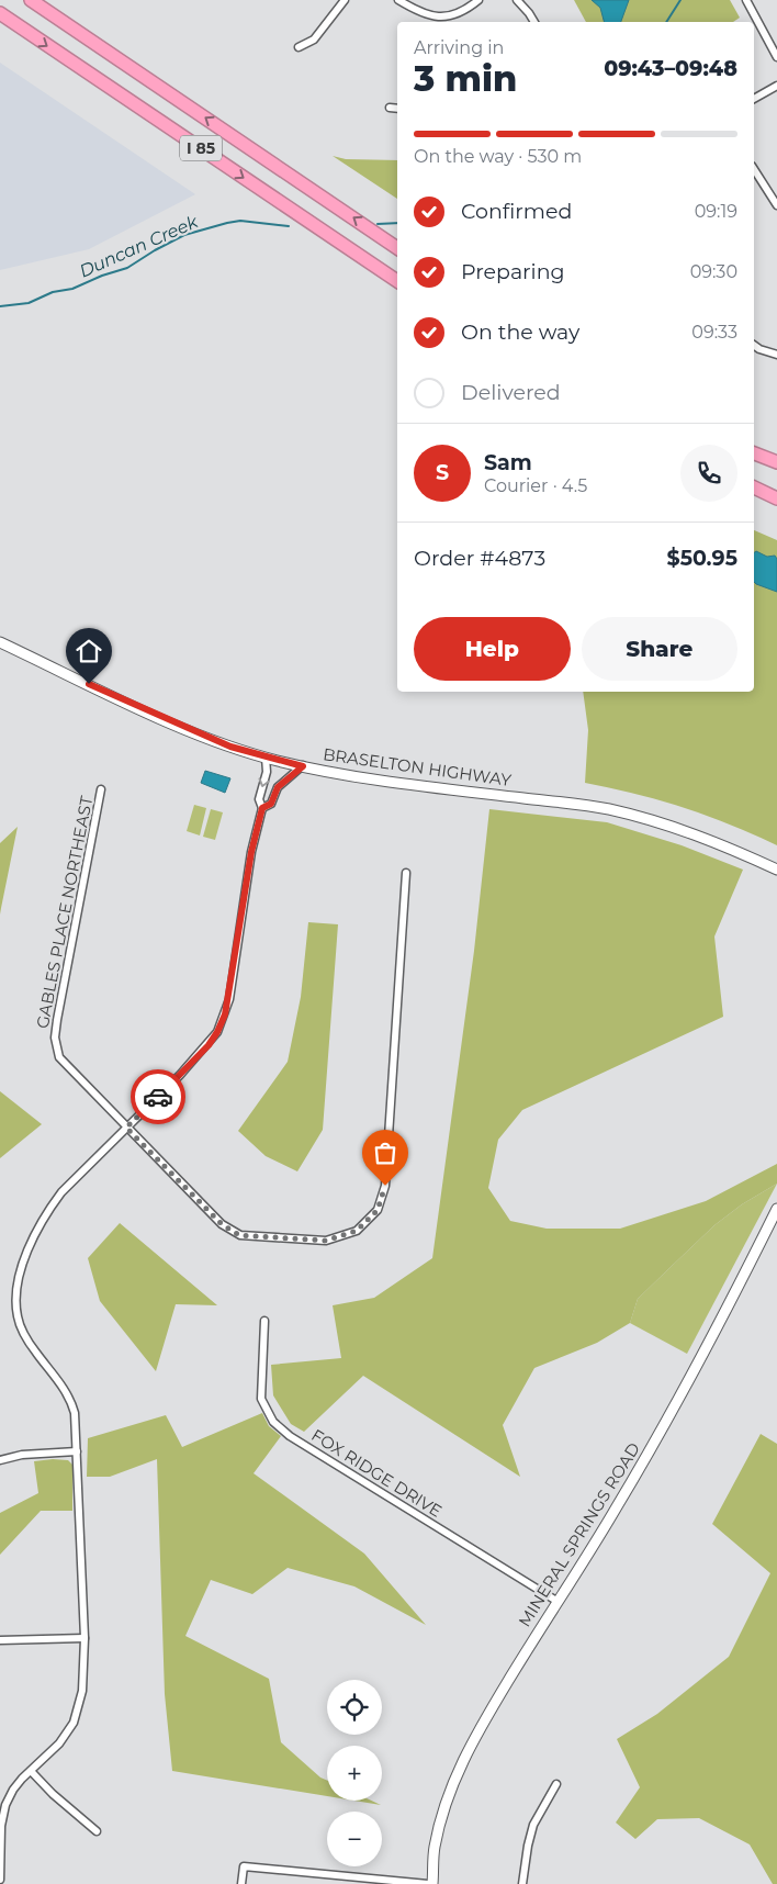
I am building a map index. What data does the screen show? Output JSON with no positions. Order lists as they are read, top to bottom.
{
  "streets": {
    "highway": ["I 85"],
    "main road": ["BRASELTON HIGHWAY", "MINERAL SPRINGS ROAD"],
    "street": ["GABLES PLACE NORTHEAST", "FOX RIDGE DRIVE"]
  },
  "crossings": [
    ["FOX RIDGE DRIVE", "MINERAL SPRINGS ROAD"]
  ],
  "water": ["Duncan Creek"],
  "page": {
    "heading": ["3 min", "Arriving in", "09:43–09:48"],
    "panel": [
      "Sam",
      "Courier · 4.5",
      "Order #4873",
      "$50.95"
    ],
    "bar": "On the way · 530 m",
    "list": [
      ["Confirmed", "09:19"],
      ["Preparing", "09:30"],
      ["On the way", "09:33"],
      "Delivered"
    ],
    "round": "S",
    "buttons": ["Help", "Share"],
    "map_buttons": ["+", "−"]
  }
}
